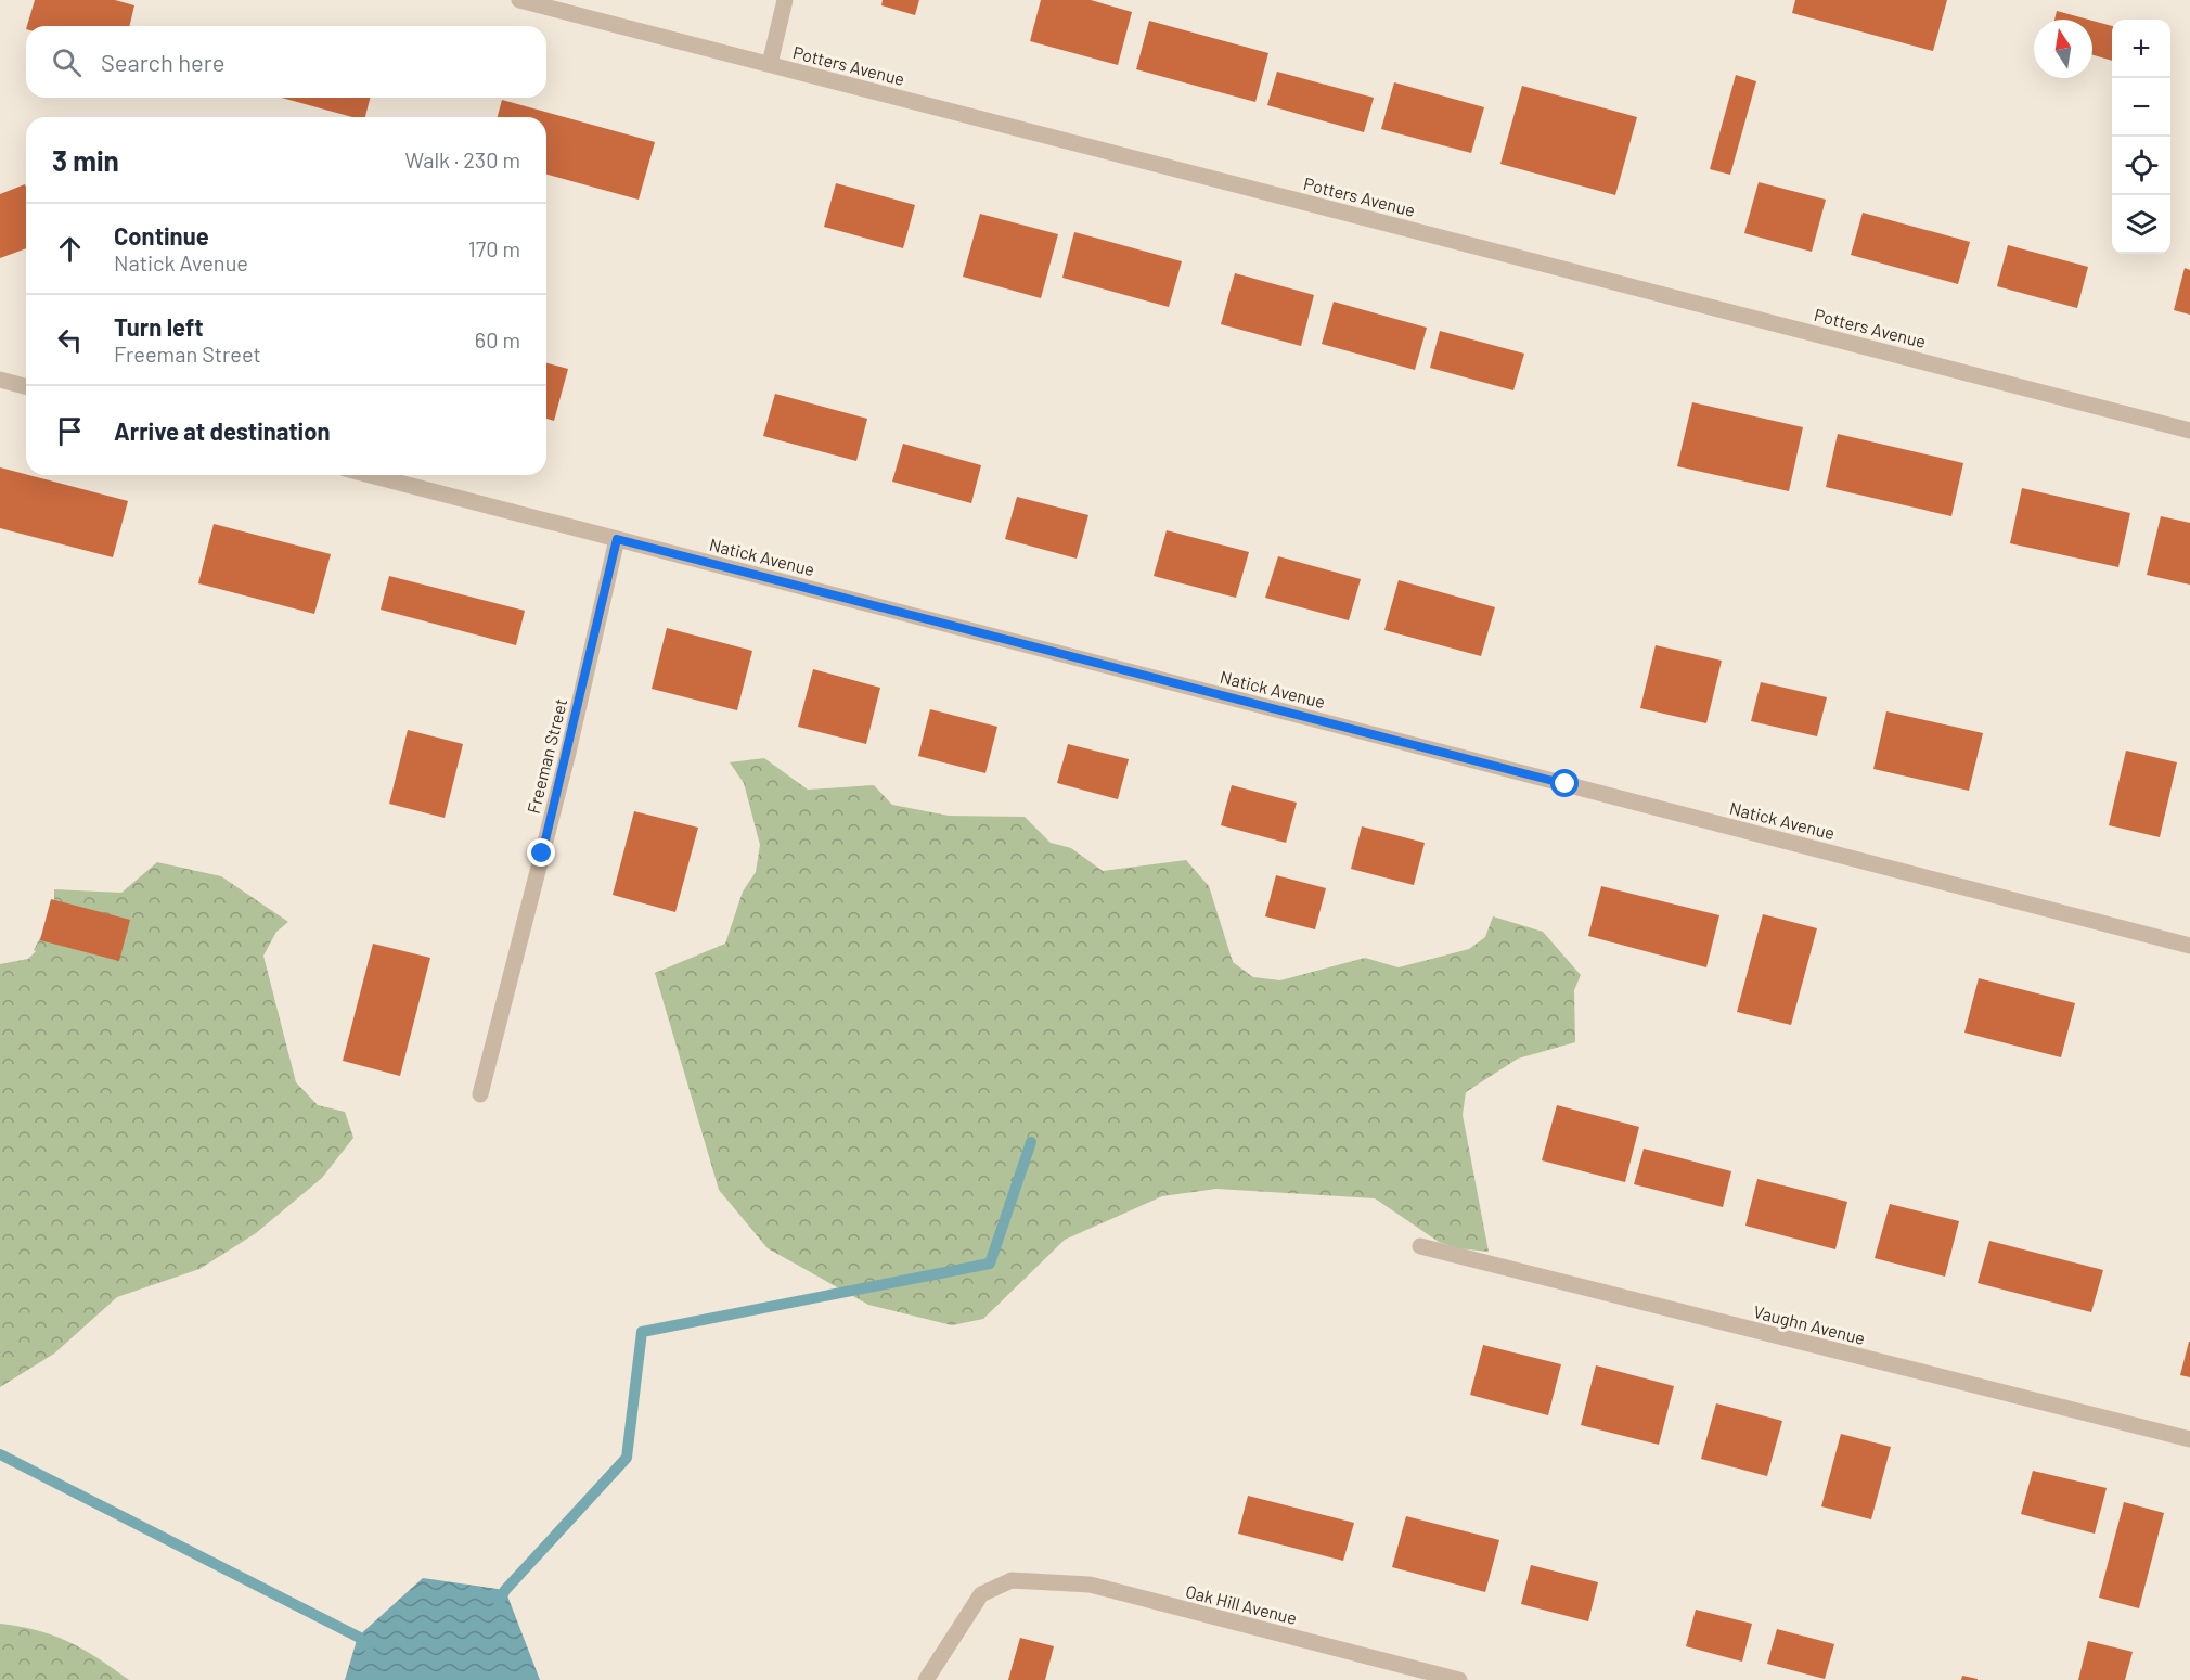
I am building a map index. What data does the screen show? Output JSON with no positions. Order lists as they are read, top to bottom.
{
  "streets": {
    "street": [
      "Potters Avenue",
      "Natick Avenue",
      "Freeman Street",
      "Vaughn Avenue",
      "Oak Hill Avenue"
    ]
  },
  "crossings": [
    ["Natick Avenue", "Freeman Street"]
  ],
  "north": "top",
  "page": {
    "map_buttons": ["+", "−"],
    "search": "Search here",
    "heading": ["3 min", "Walk · 230 m"],
    "list": [
      ["Continue", "Natick Avenue", "170 m"],
      ["Turn left", "Freeman Street", "60 m"],
      "Arrive at destination"
    ]
  }
}
